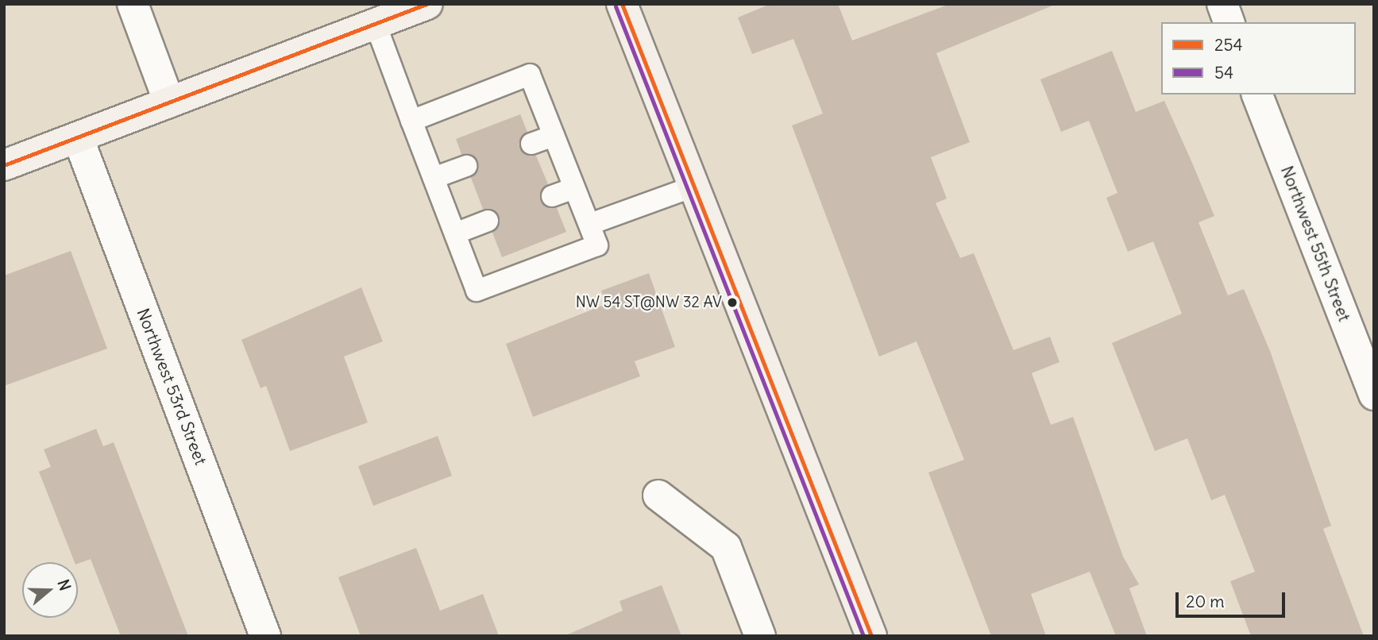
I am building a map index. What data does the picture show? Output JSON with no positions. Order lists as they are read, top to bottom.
{
  "streets": {
    "street": ["Northwest 55th Street", "Northwest 53rd Street"]
  },
  "places": ["NW 54 ST@NW 32 AV"],
  "lines": ["transit line 254", "transit line 54"],
  "legend": ["254", "54"],
  "scale_bar": "20 m",
  "north": "right"
}
